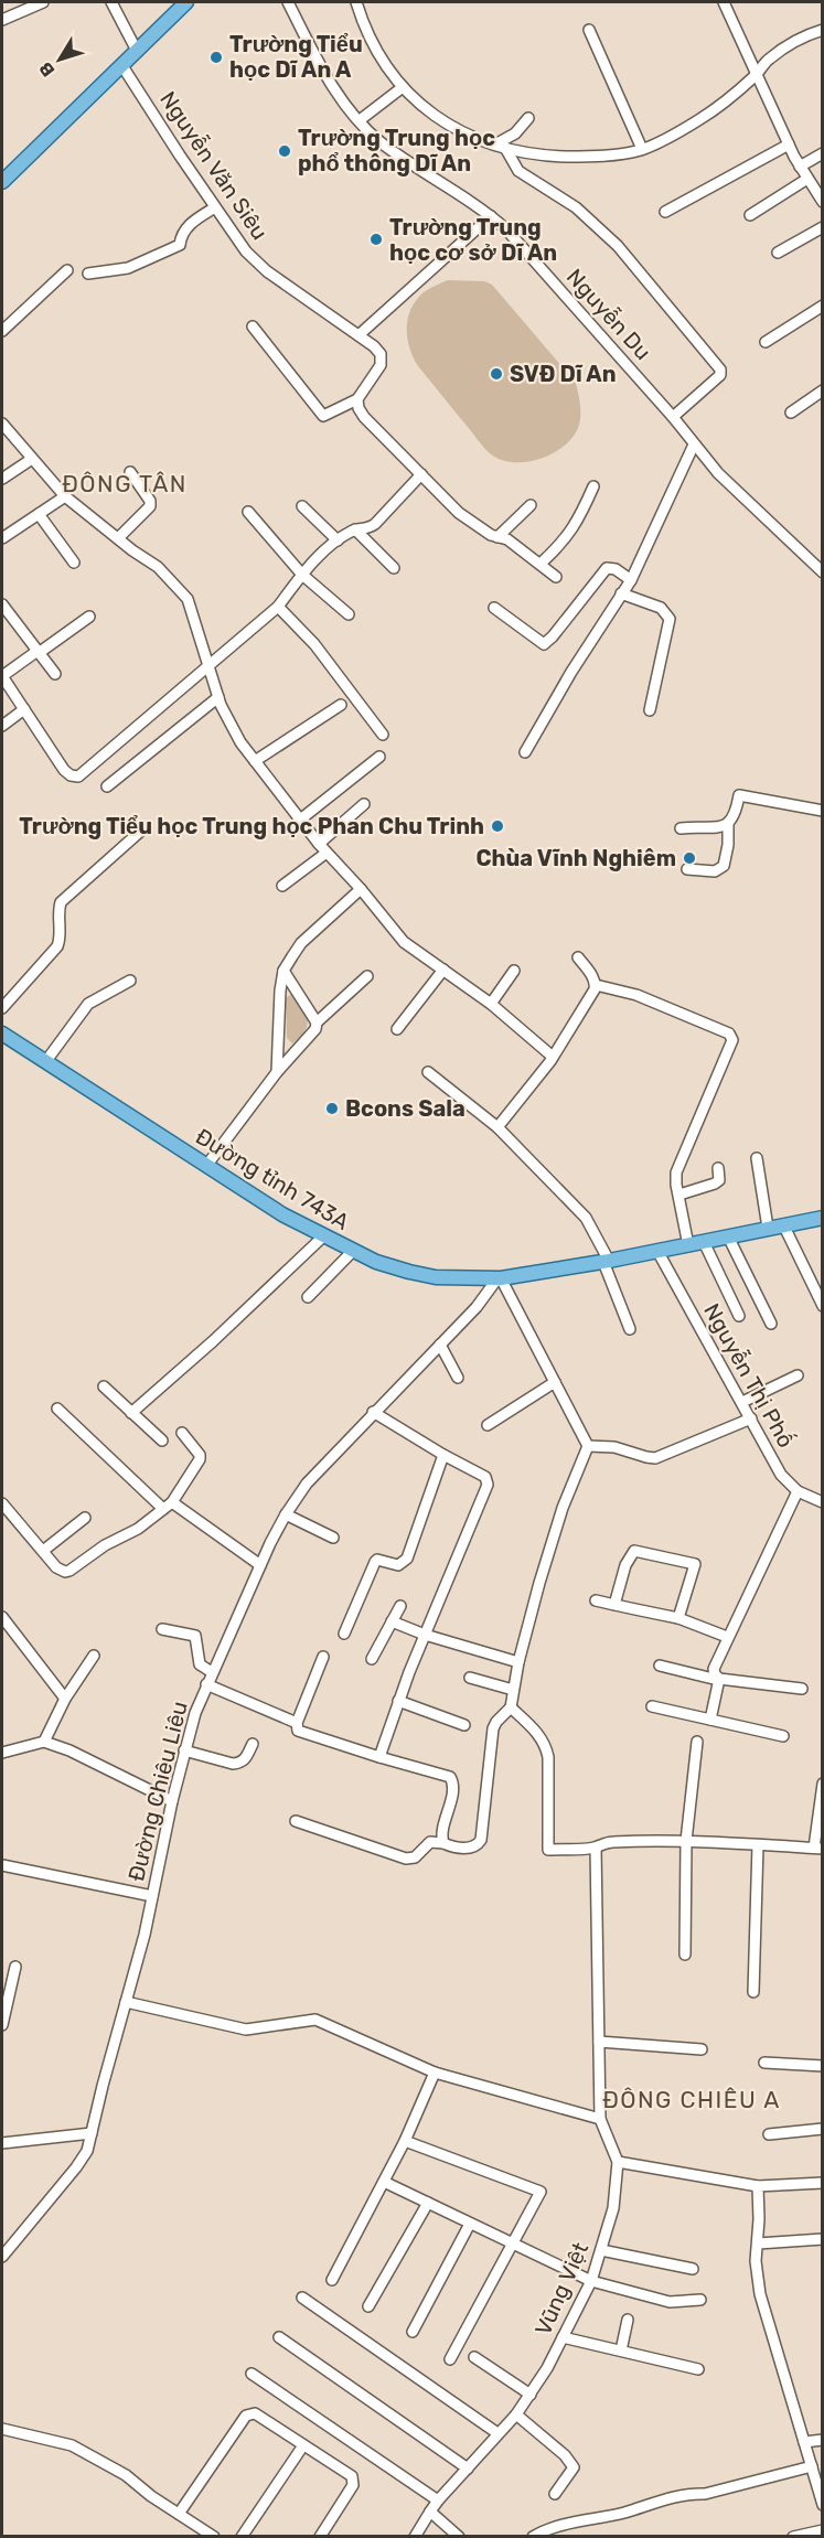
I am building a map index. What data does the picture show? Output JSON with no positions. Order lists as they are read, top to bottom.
{
  "streets": {
    "main road": ["Đường tỉnh 743A"],
    "street": [
      "Nguyễn Văn Siêu",
      "Nguyễn Du",
      "Nguyễn Thị Phố",
      "Đường Chiêu Liêu",
      "Vũng Việt"
    ]
  },
  "crossings": [
    ["Đường tỉnh 743A", "Nguyễn Thị Phố"],
    ["Đường tỉnh 743A", "Đường Chiêu Liêu"]
  ],
  "districts": ["ĐÔNG TÂN", "ĐÔNG CHIÊU A"],
  "places": [
    "Trường Tiểu học Dĩ An A",
    "Trường Trung học phổ thông Dĩ An",
    "Trường Trung học cơ sở Dĩ An",
    "SVĐ Dĩ An",
    "Trường Tiểu học Trung học Phan Chu Trinh",
    "Chùa Vĩnh Nghiêm",
    "Bcons Sala"
  ],
  "north": "bottom left"
}
